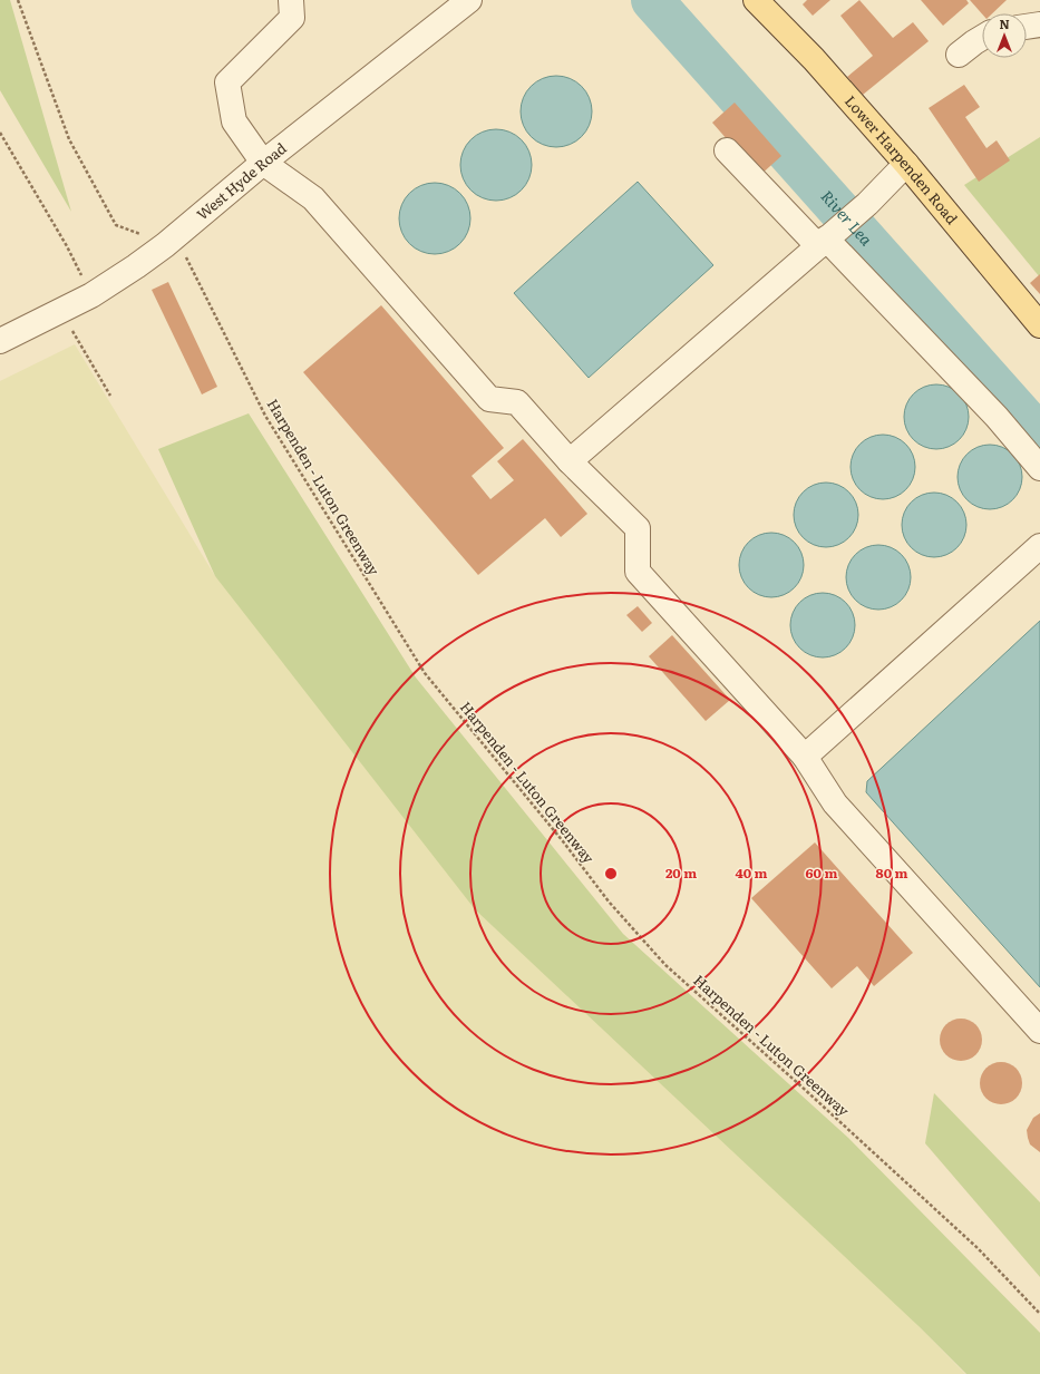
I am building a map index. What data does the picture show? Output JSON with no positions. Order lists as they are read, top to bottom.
{
  "streets": {
    "main road": ["Lower Harpenden Road"],
    "street": ["West Hyde Road"],
    "path": ["Harpenden - Luton Greenway"]
  },
  "water": ["River Lea"],
  "north": "top",
  "rings": [
    "20 m",
    "40 m",
    "60 m",
    "80 m"
  ]
}
